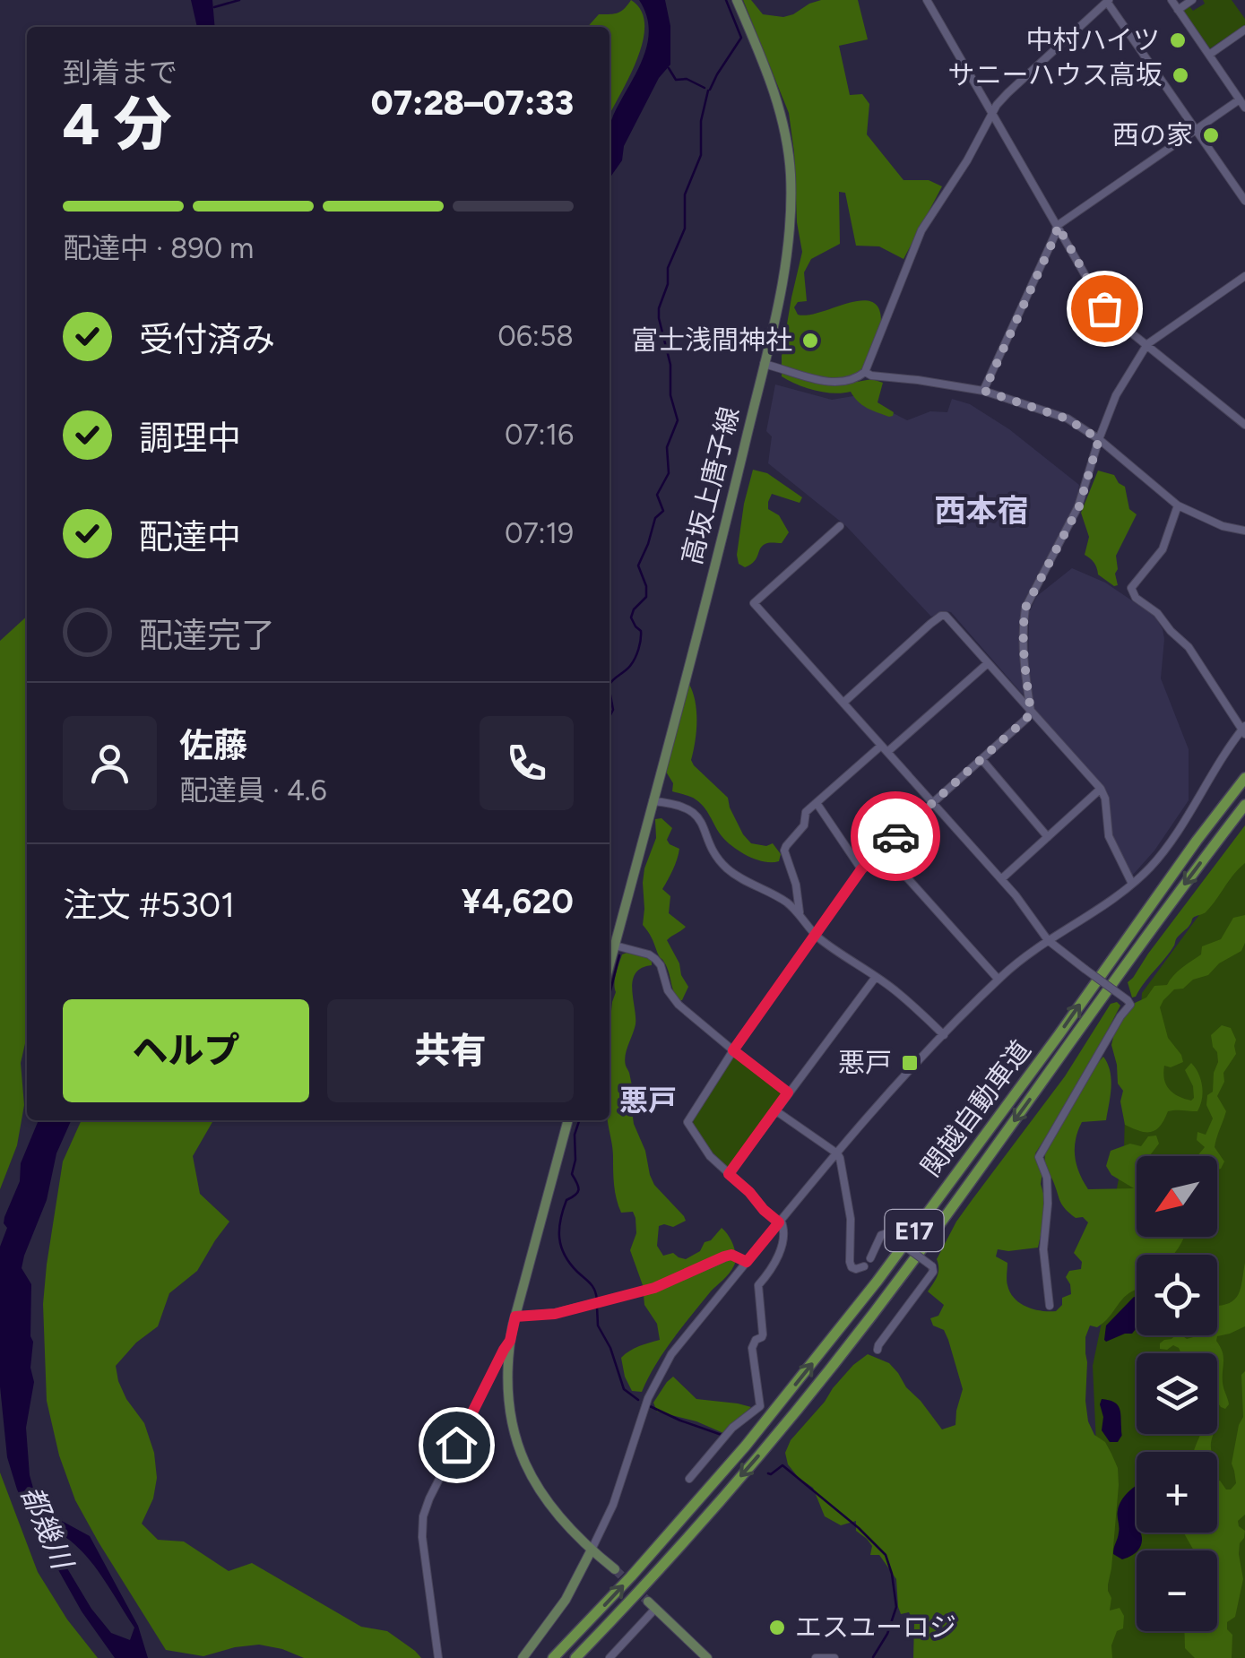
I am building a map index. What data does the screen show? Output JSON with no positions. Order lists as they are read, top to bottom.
{
  "streets": {
    "highway": ["関越自動車道", "E17"],
    "main road": ["高坂上唐子線"]
  },
  "districts": ["西本宿", "悪戸"],
  "water": ["都幾川"],
  "places": {
    "other": [
      "中村ハイツ",
      "サニーハウス高坂",
      "西の家",
      "富士浅間神社",
      "エスユーロジ"
    ],
    "transit": ["悪戸"]
  },
  "north": "bottom left",
  "page": {
    "heading": ["4 分", "到着まで", "07:28–07:33"],
    "panel": [
      "佐藤",
      "配達員 · 4.6",
      "注文 #5301",
      "¥4,620"
    ],
    "bar": "配達中 · 890 m",
    "list": [
      ["受付済み", "06:58"],
      ["調理中", "07:16"],
      ["配達中", "07:19"],
      "配達完了"
    ],
    "buttons": ["ヘルプ", "共有"],
    "map_buttons": ["+", "−"]
  }
}
